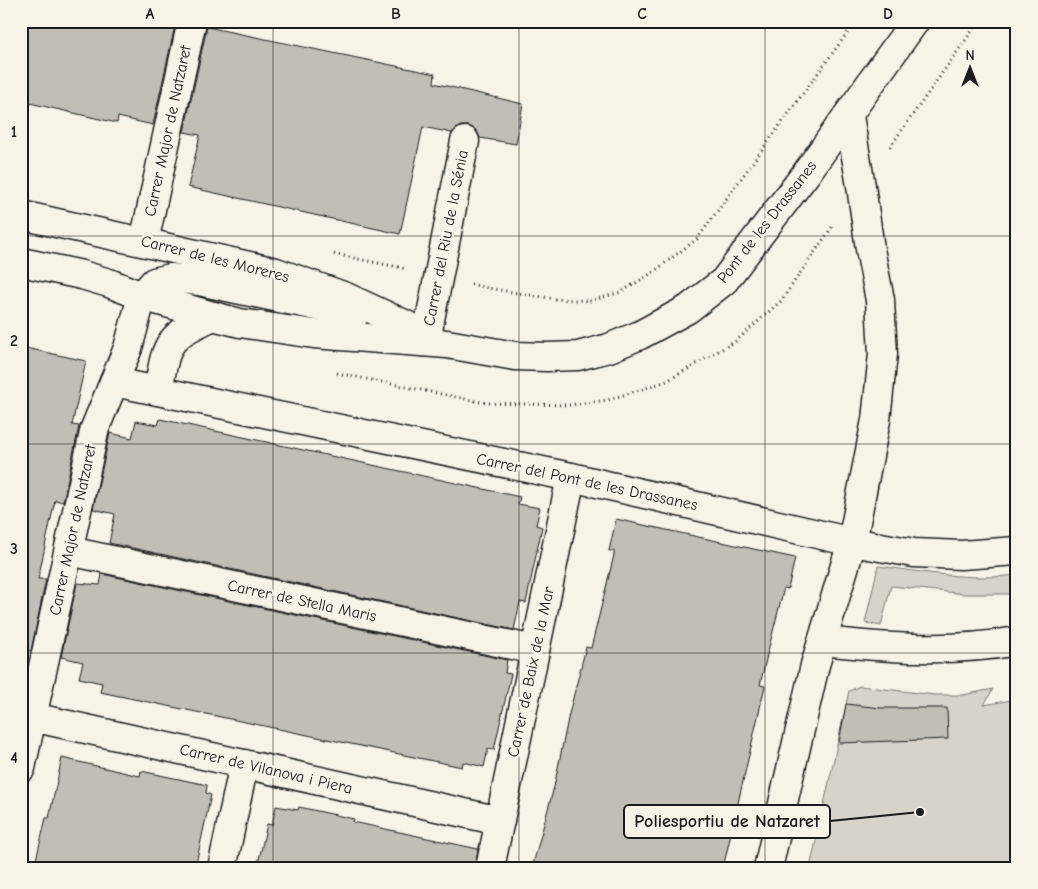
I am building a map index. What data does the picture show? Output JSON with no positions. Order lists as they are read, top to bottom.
{
  "streets": {
    "street": [
      "Carrer Major de Natzaret",
      "Pont de les Drassanes",
      "Carrer del Riu de la Sénia",
      "Carrer de les Moreres",
      "Carrer del Pont de les Drassanes",
      "Carrer de Stella Maris",
      "Carrer de Baix de la Mar",
      "Carrer de Vilanova i Piera"
    ]
  },
  "crossings": [
    ["Carrer Major de Natzaret", "Carrer de les Moreres"],
    ["Carrer Major de Natzaret", "Carrer del Pont de les Drassanes"],
    ["Carrer Major de Natzaret", "Carrer de Stella Maris"],
    ["Carrer Major de Natzaret", "Carrer de Vilanova i Piera"],
    ["Pont de les Drassanes", "Carrer del Riu de la Sénia"],
    ["Pont de les Drassanes", "Carrer de les Moreres"],
    ["Carrer del Riu de la Sénia", "Carrer de les Moreres"],
    ["Carrer del Pont de les Drassanes", "Carrer de Baix de la Mar"],
    ["Carrer de Stella Maris", "Carrer de Baix de la Mar"],
    ["Carrer de Baix de la Mar", "Carrer de Vilanova i Piera"]
  ],
  "places": ["Poliesportiu de Natzaret"],
  "north": "top",
  "grid": {
    "columns": [
      "A",
      "B",
      "C",
      "D"
    ],
    "rows": [
      "1",
      "2",
      "3",
      "4"
    ]
  }
}
